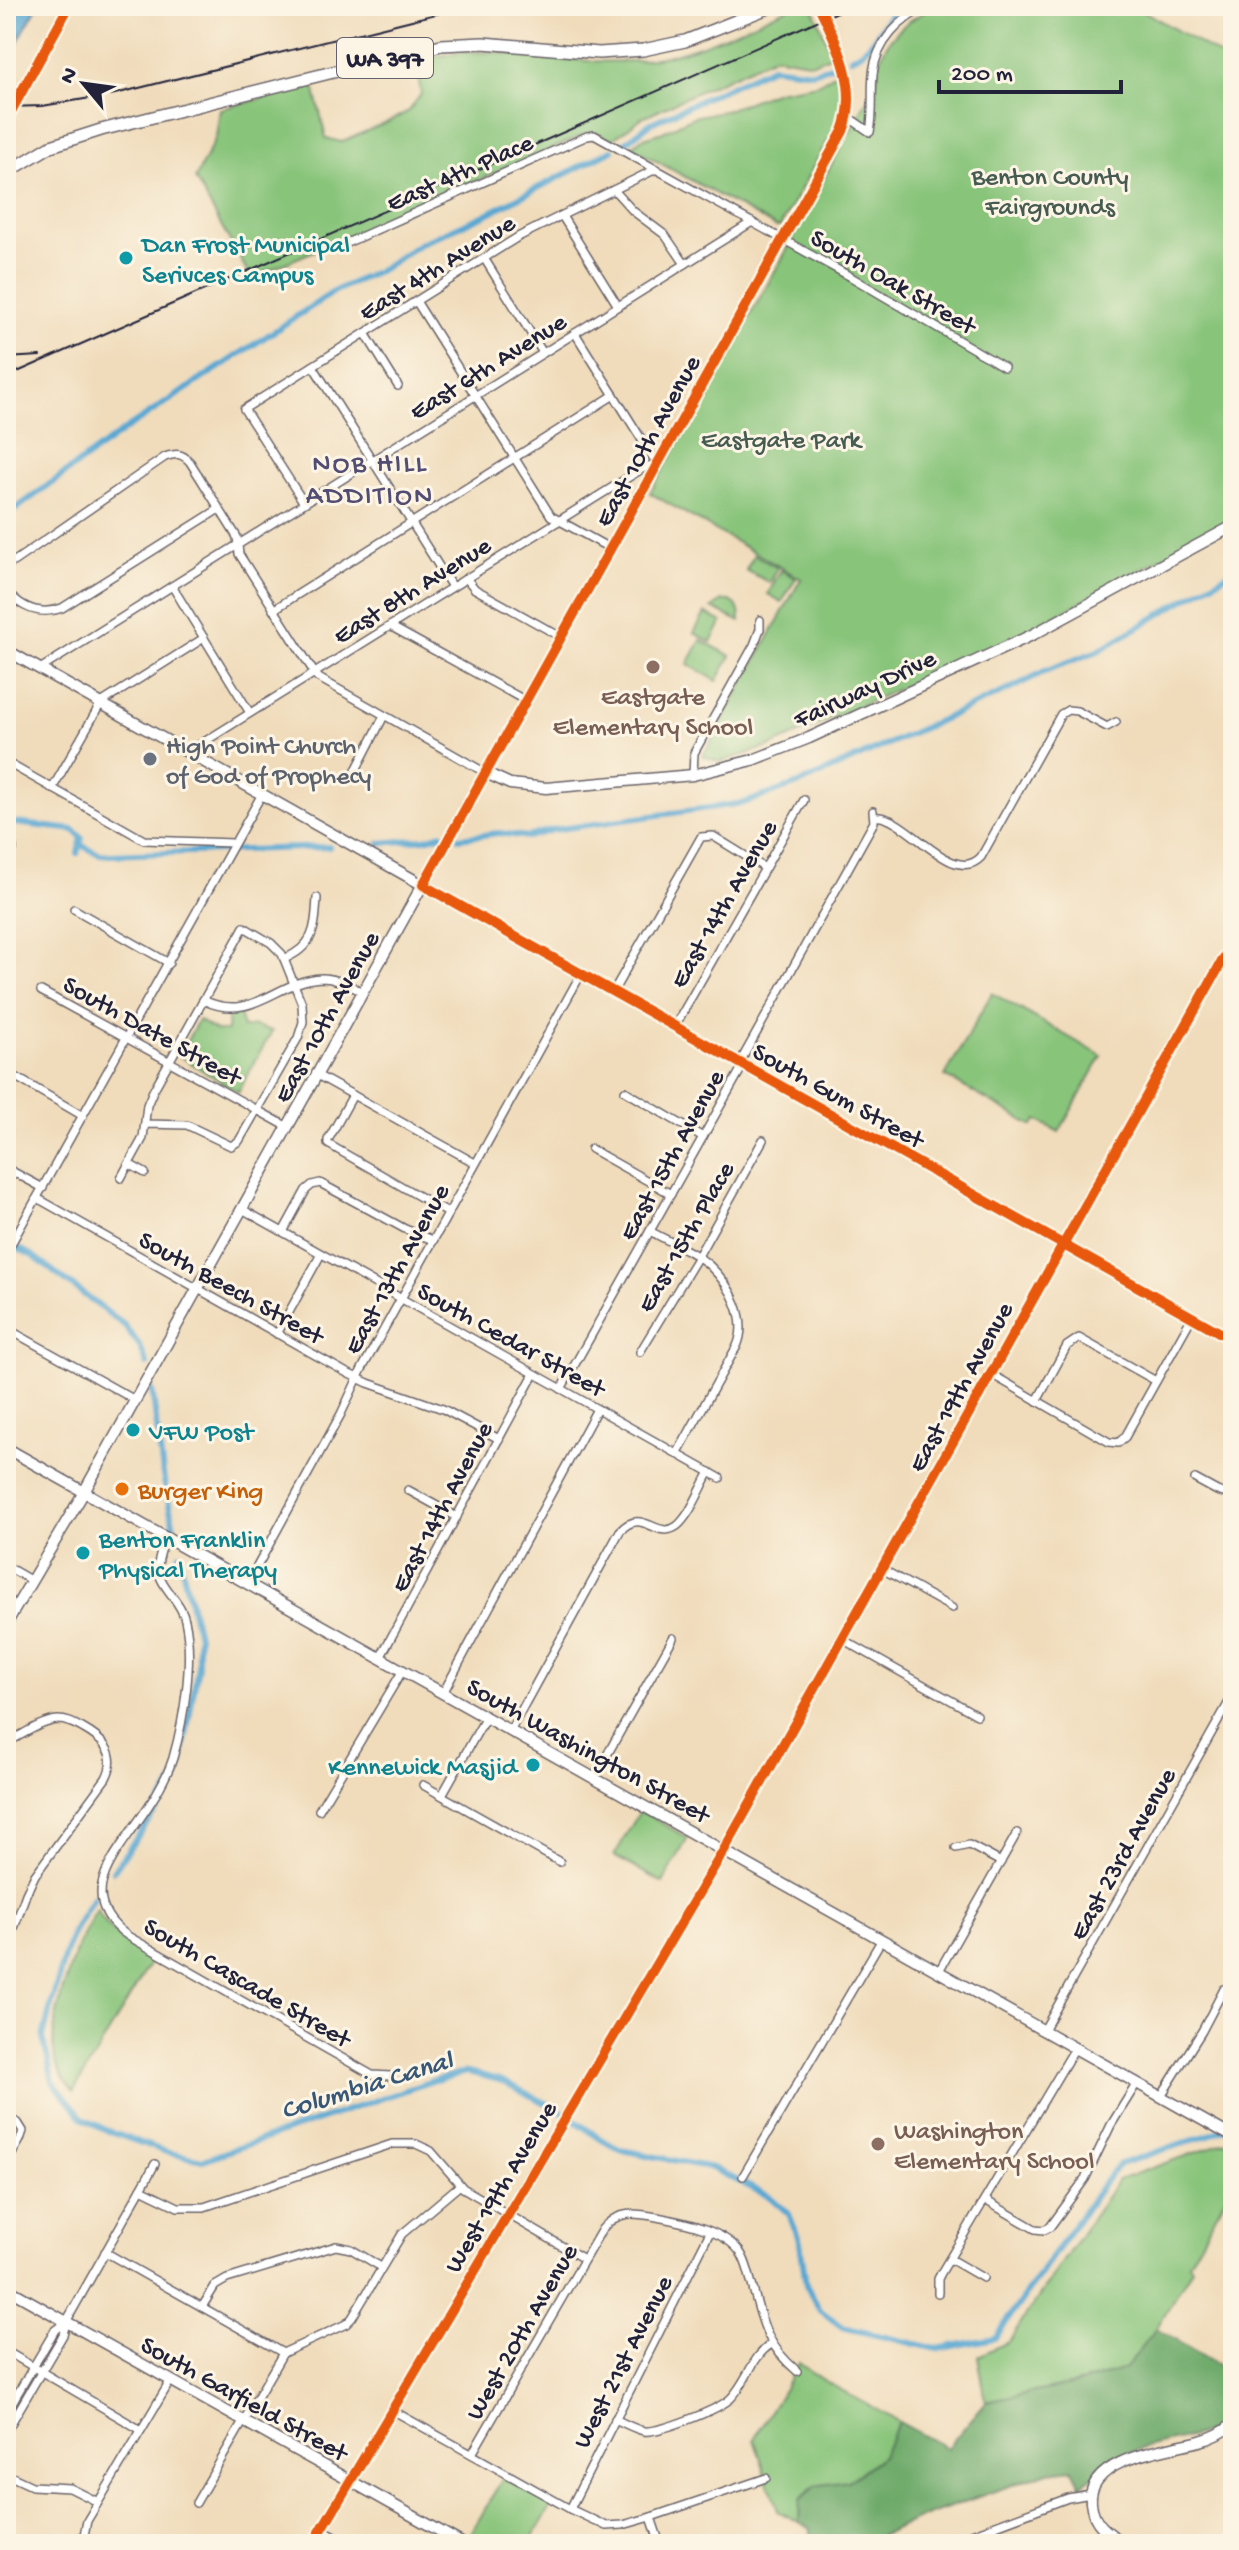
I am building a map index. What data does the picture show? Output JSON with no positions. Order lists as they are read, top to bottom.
{
  "streets": {
    "main road": ["WA 397"],
    "street": [
      "East 4th Place",
      "East 4th Avenue",
      "South Oak Street",
      "East 6th Avenue",
      "East 10th Avenue",
      "East 8th Avenue",
      "Fairway Drive",
      "East 14th Avenue",
      "South Date Street",
      "South Gum Street",
      "East 15th Avenue",
      "East 15th Place",
      "East 13th Avenue",
      "South Beech Street",
      "South Cedar Street",
      "East 19th Avenue",
      "South Washington Street",
      "East 23rd Avenue",
      "South Cascade Street",
      "West 19th Avenue",
      "West 20th Avenue",
      "West 21st Avenue",
      "South Garfield Street"
    ]
  },
  "crossings": [
    ["East 4th Place", "South Oak Street"],
    ["East 4th Avenue", "South Oak Street"],
    ["East 4th Avenue", "East 6th Avenue"],
    ["South Oak Street", "East 6th Avenue"],
    ["South Oak Street", "East 10th Avenue"],
    ["East 6th Avenue", "South Gum Street"],
    ["East 10th Avenue", "East 8th Avenue"],
    ["East 10th Avenue", "Fairway Drive"],
    ["East 10th Avenue", "South Date Street"],
    ["East 10th Avenue", "South Gum Street"],
    ["East 10th Avenue", "South Beech Street"],
    ["East 10th Avenue", "South Cedar Street"],
    ["East 10th Avenue", "South Washington Street"],
    ["East 8th Avenue", "South Gum Street"],
    ["East 14th Avenue", "South Gum Street"],
    ["East 14th Avenue", "South Beech Street"],
    ["East 14th Avenue", "South Cedar Street"],
    ["East 14th Avenue", "South Washington Street"],
    ["South Gum Street", "East 15th Avenue"],
    ["South Gum Street", "East 13th Avenue"],
    ["South Gum Street", "East 19th Avenue"],
    ["East 15th Avenue", "South Cedar Street"],
    ["East 13th Avenue", "South Beech Street"],
    ["East 13th Avenue", "South Cedar Street"],
    ["East 13th Avenue", "South Washington Street"],
    ["East 19th Avenue", "South Washington Street"],
    ["East 19th Avenue", "West 19th Avenue"],
    ["South Washington Street", "East 23rd Avenue"],
    ["South Washington Street", "South Cascade Street"],
    ["South Washington Street", "West 19th Avenue"],
    ["West 19th Avenue", "South Garfield Street"],
    ["West 20th Avenue", "West 21st Avenue"]
  ],
  "districts": ["NOB HILL ADDITION"],
  "water": ["Columbia Canal"],
  "parks": ["Benton County Fairgrounds", "Eastgate Park"],
  "places": [
    "Dan Frost Municipal Serivces Campus",
    "Eastgate Elementary School",
    "High Point Church of God of Prophecy",
    "VFW Post",
    "Burger King",
    "Benton Franklin Physical Therapy",
    "Kennewick Masjid",
    "Washington Elementary School"
  ],
  "scale_bar": "200 m",
  "north": "top left"
}
